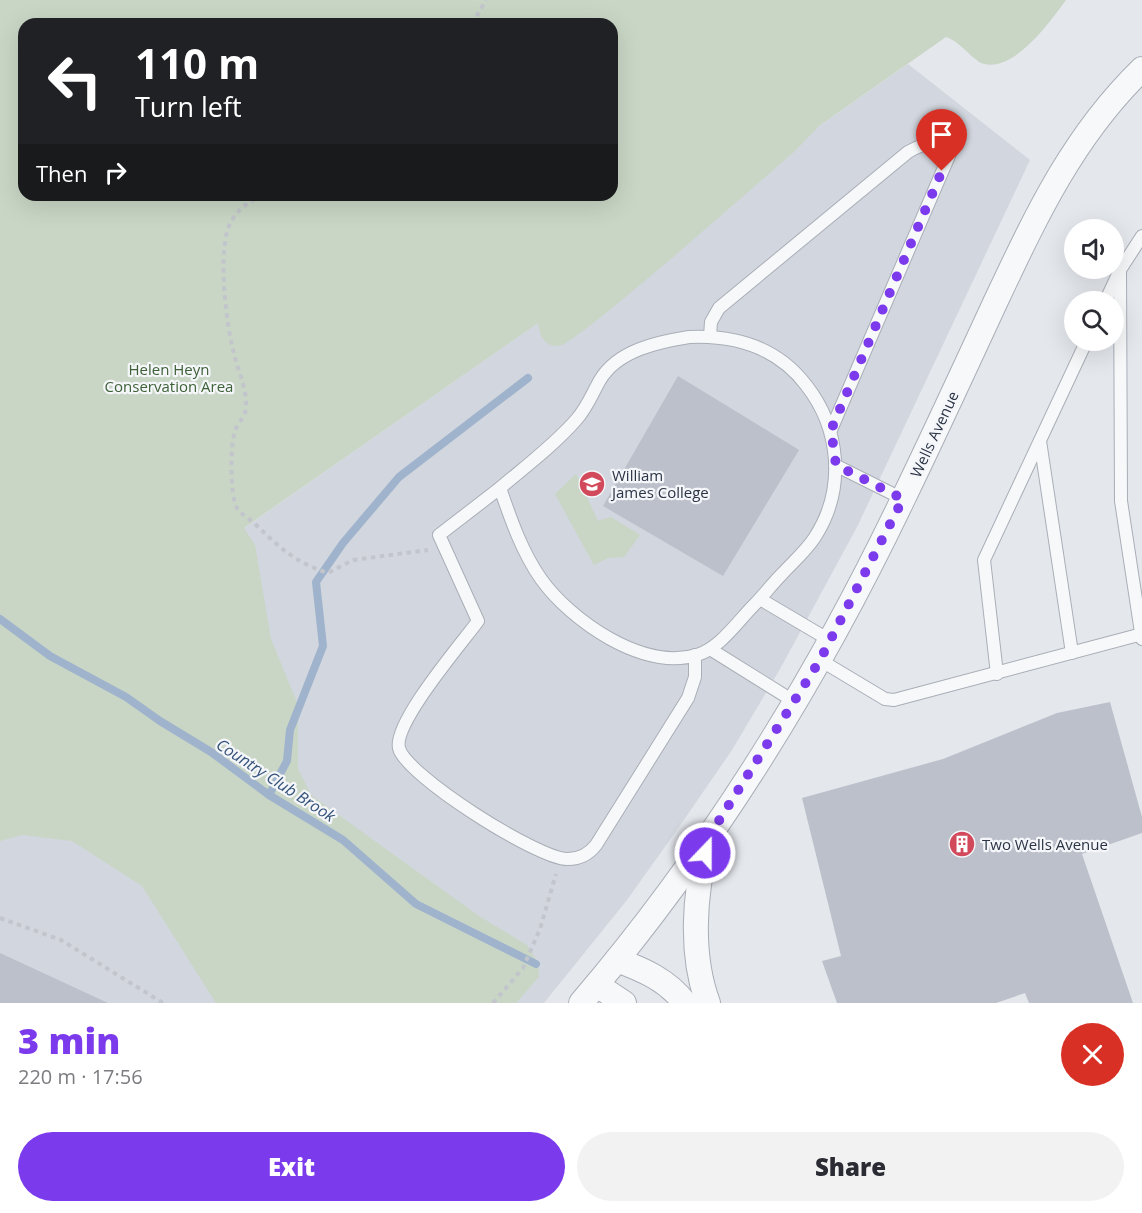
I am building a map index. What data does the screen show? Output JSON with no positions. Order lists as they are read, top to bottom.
{
  "streets": {
    "street": ["Wells Avenue"]
  },
  "water": ["Country Club Brook"],
  "parks": ["Helen Heyn Conservation Area"],
  "places": {
    "school or university": ["William James College"],
    "building": ["Two Wells Avenue"]
  },
  "page": {
    "turn": ["110 m", "Turn left"],
    "then": "Then",
    "heading": ["3 min", "220 m · 17:56"],
    "buttons": ["Exit", "Share"]
  }
}
